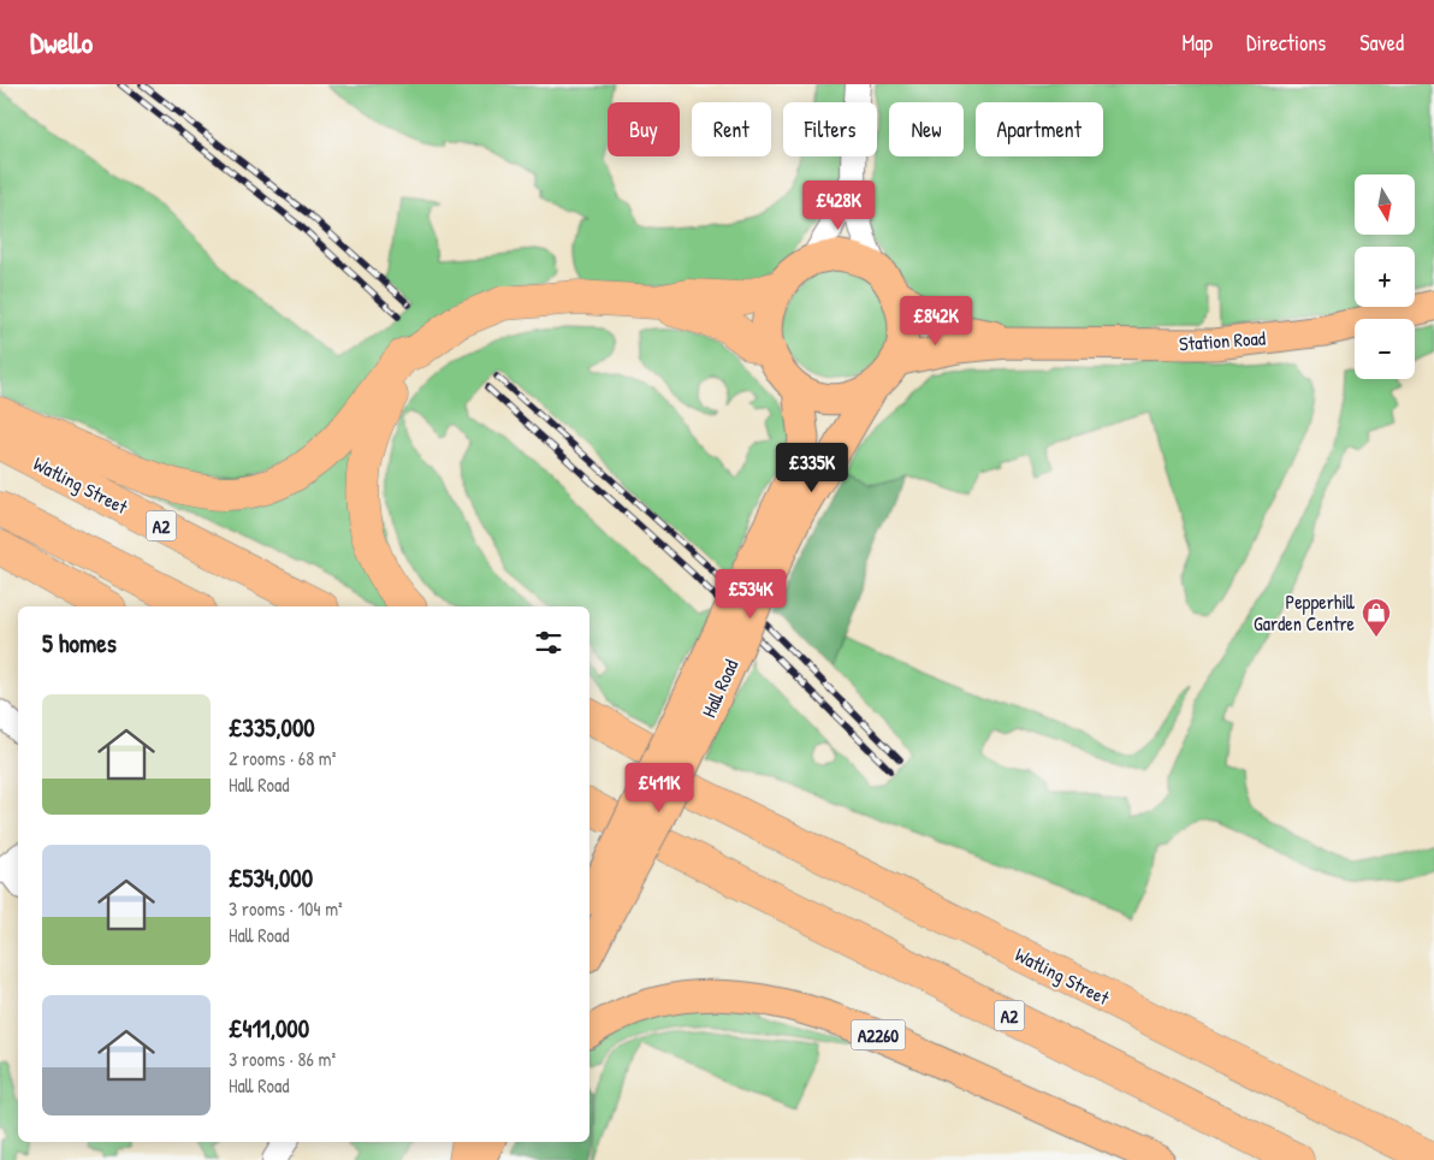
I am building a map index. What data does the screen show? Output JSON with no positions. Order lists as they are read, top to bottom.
{
  "streets": {
    "highway": ["Watling Street", "A2"],
    "main road": ["Station Road", "Hall Road", "A2260"]
  },
  "crossings": [
    ["Station Road", "Hall Road"],
    ["A2", "Hall Road"]
  ],
  "places": {
    "shop": ["Pepperhill Garden Centre"]
  },
  "north": "bottom",
  "page": {
    "header": "Dwello",
    "nav": ["Map", "Directions", "Saved"],
    "chip": [
      "Buy",
      "Rent",
      "Filters",
      "New",
      "Apartment"
    ],
    "map_buttons": ["+", "−"],
    "price": [
      "£428K",
      "£842K",
      "£335K",
      "£534K",
      "£411K"
    ],
    "heading": "5 homes",
    "list": [
      {
        "name": "£335,000",
        "note": "2 rooms · 68 m² · Hall Road"
      },
      {
        "name": "£534,000",
        "note": "3 rooms · 104 m² · Hall Road"
      },
      {
        "name": "£411,000",
        "note": "3 rooms · 86 m² · Hall Road"
      }
    ]
  }
}
